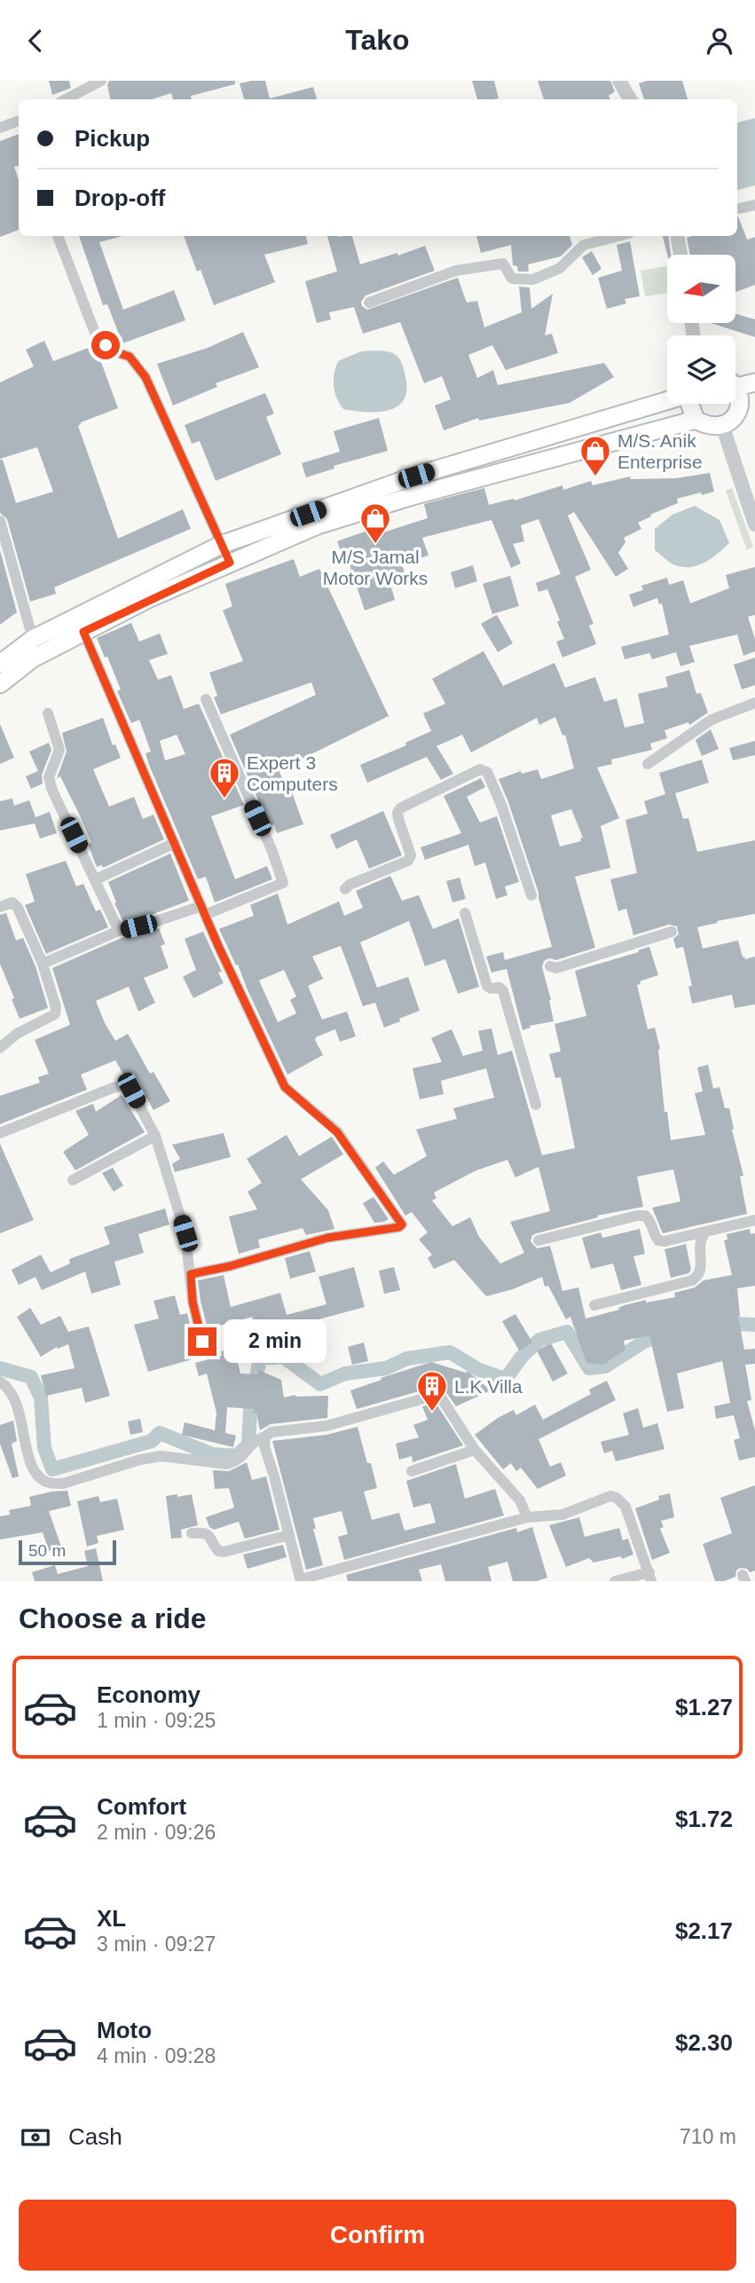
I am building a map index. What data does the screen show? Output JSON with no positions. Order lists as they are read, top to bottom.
{
  "places": {
    "shop": ["M/S. Anik Enterprise", "M/S Jamal Motor Works"],
    "building": ["Expert 3 Computers", "L.K Villa"]
  },
  "scale_bar": "50 m",
  "north": "left",
  "page": {
    "header": "Tako",
    "banner": ["Pickup", "Drop-off"],
    "bubble": "2 min",
    "scale": "50 m",
    "heading": "Choose a ride",
    "list": [
      {
        "name": "Economy",
        "note": "1 min · 09:25",
        "value": "$1.27"
      },
      {
        "name": "Comfort",
        "note": "2 min · 09:26",
        "value": "$1.72"
      },
      {
        "name": "XL",
        "note": "3 min · 09:27",
        "value": "$2.17"
      },
      {
        "name": "Moto",
        "note": "4 min · 09:28",
        "value": "$2.30"
      }
    ],
    "pay": ["Cash", "710 m"],
    "buttons": "Confirm"
  }
}
